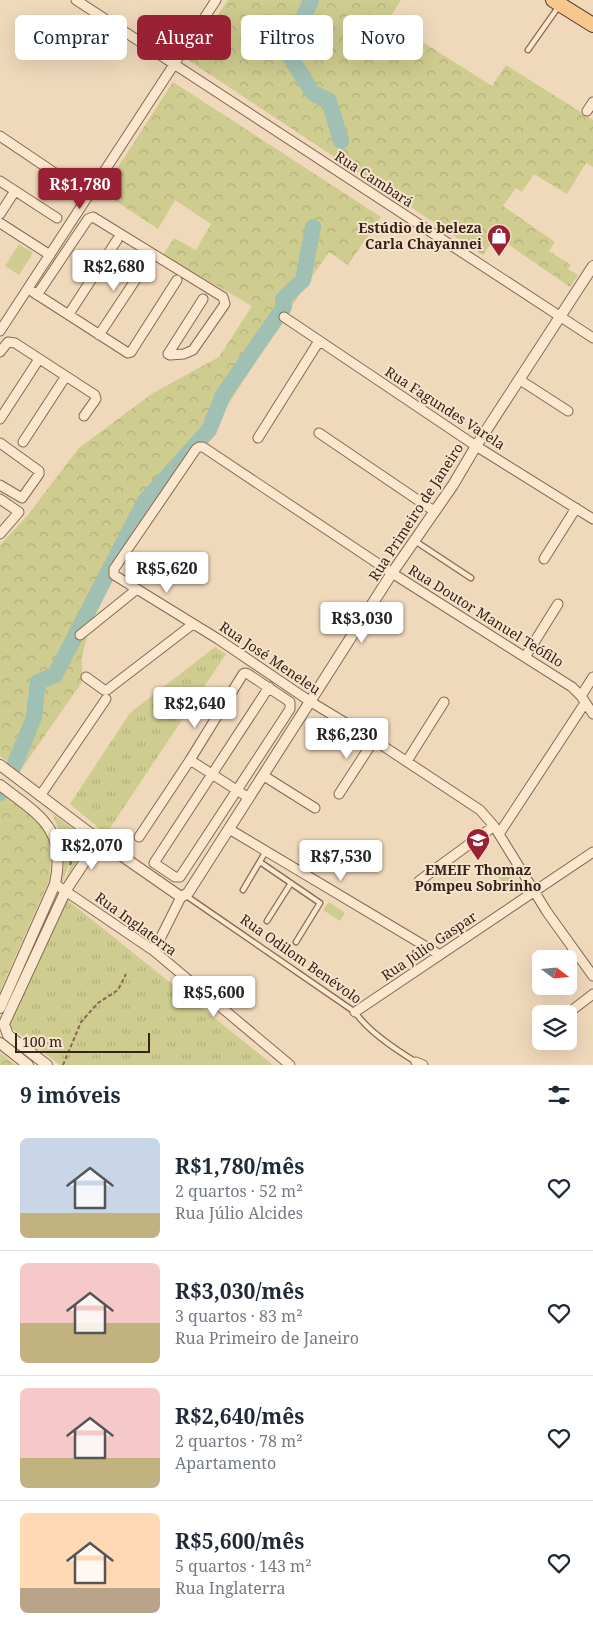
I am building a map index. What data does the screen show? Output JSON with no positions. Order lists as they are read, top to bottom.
{
  "streets": {
    "street": [
      "Rua Cambará",
      "Rua Fagundes Varela",
      "Rua Primeiro de Janeiro",
      "Rua Doutor Manuel Teófilo",
      "Rua José Meneleu",
      "Rua Inglaterra",
      "Rua Júlio Gaspar",
      "Rua Odilom Benévolo"
    ]
  },
  "crossings": [
    ["Rua Cambará", "Rua Primeiro de Janeiro"],
    ["Rua Fagundes Varela", "Rua Primeiro de Janeiro"],
    ["Rua Primeiro de Janeiro", "Rua Doutor Manuel Teófilo"],
    ["Rua Primeiro de Janeiro", "Rua José Meneleu"],
    ["Rua Primeiro de Janeiro", "Rua Inglaterra"],
    ["Rua Primeiro de Janeiro", "Rua Odilom Benévolo"],
    ["Rua Doutor Manuel Teófilo", "Rua José Meneleu"],
    ["Rua José Meneleu", "Rua Júlio Gaspar"],
    ["Rua Júlio Gaspar", "Rua Odilom Benévolo"]
  ],
  "places": {
    "shop": ["Estúdio de beleza Carla Chayannei"],
    "school or university": ["EMEIF Thomaz Pompeu Sobrinho"]
  },
  "scale_bar": "100 m",
  "north": "right",
  "page": {
    "chip": [
      "Comprar",
      "Alugar",
      "Filtros",
      "Novo"
    ],
    "price": [
      "R$1,780",
      "R$2,680",
      "R$5,620",
      "R$3,030",
      "R$2,640",
      "R$6,230",
      "R$2,070",
      "R$7,530",
      "R$5,600"
    ],
    "scale": "100 m",
    "heading": "9 imóveis",
    "list": [
      {
        "name": "R$1,780/mês",
        "note": "2 quartos · 52 m² · Rua Júlio Alcides"
      },
      {
        "name": "R$3,030/mês",
        "note": "3 quartos · 83 m² · Rua Primeiro de Janeiro"
      },
      {
        "name": "R$2,640/mês",
        "note": "2 quartos · 78 m² · Apartamento"
      },
      {
        "name": "R$5,600/mês",
        "note": "5 quartos · 143 m² · Rua Inglaterra"
      }
    ]
  }
}
